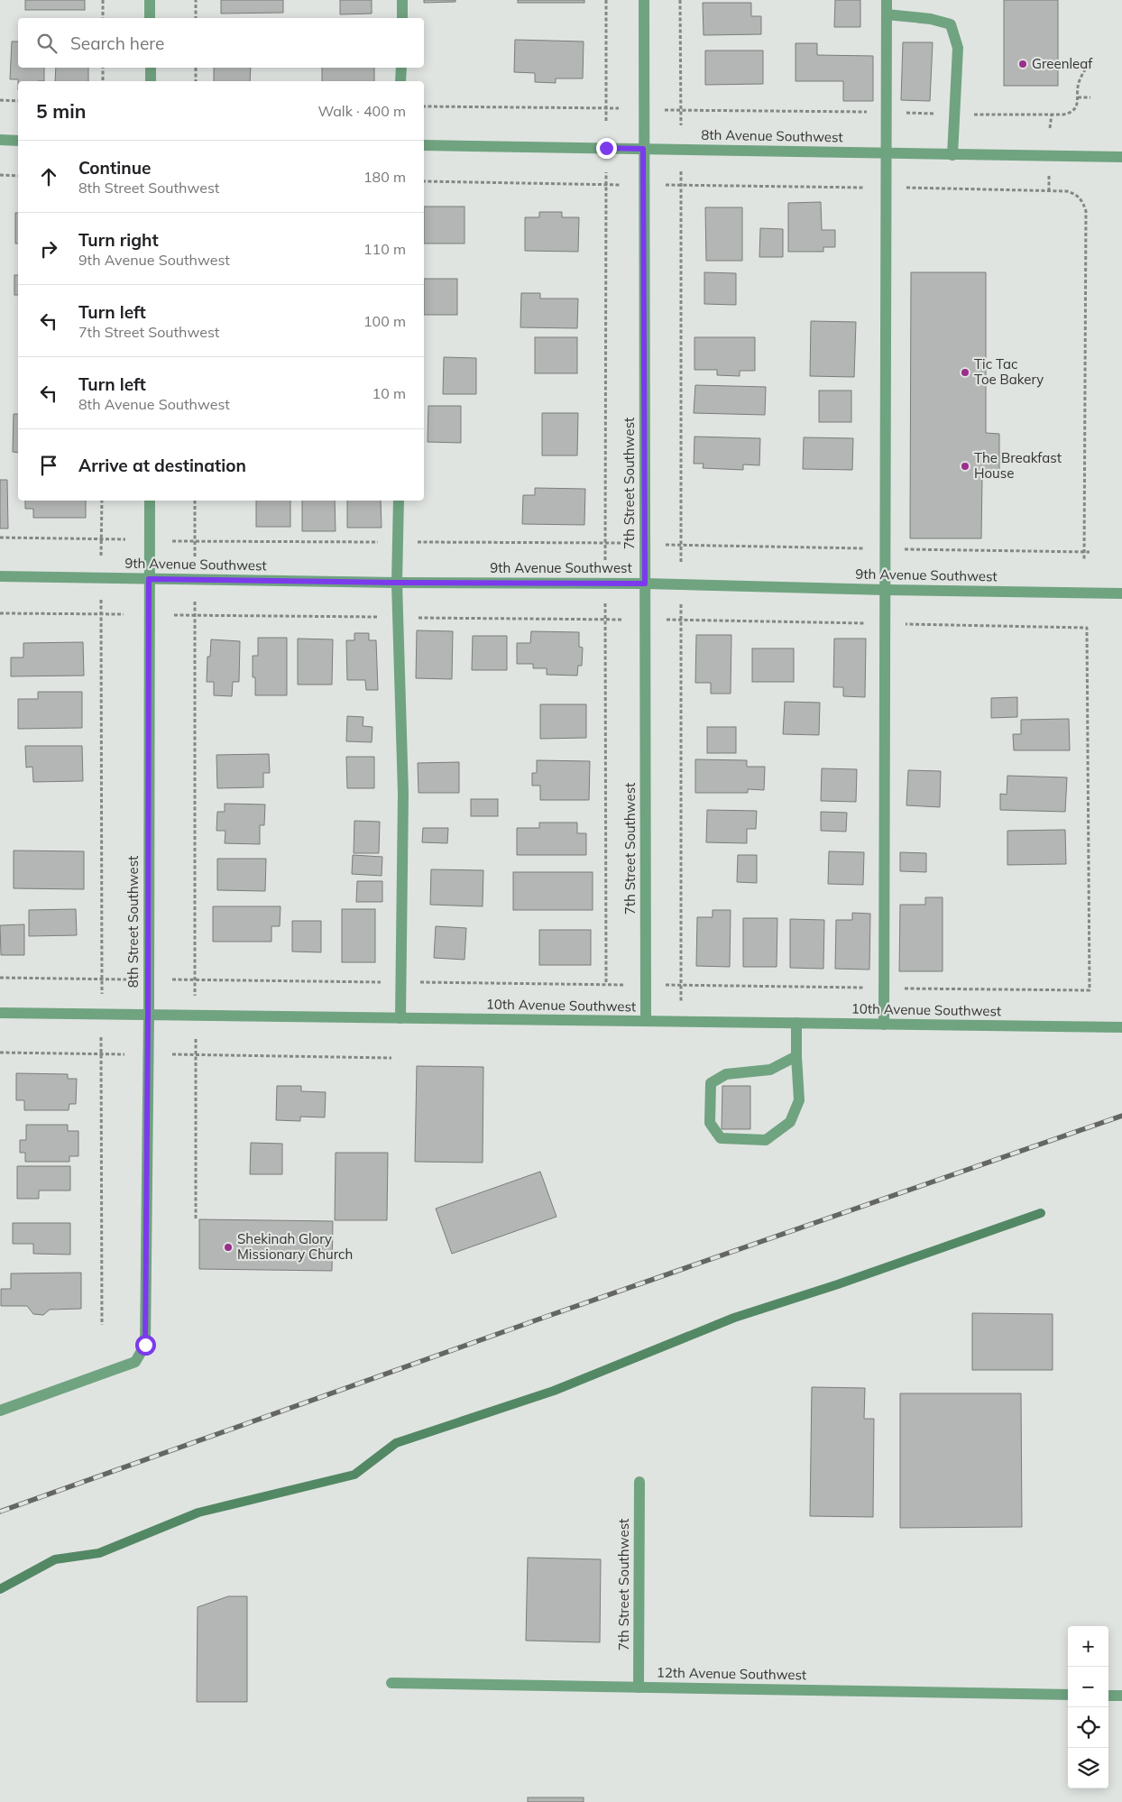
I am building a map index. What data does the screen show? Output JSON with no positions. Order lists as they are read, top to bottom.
{
  "streets": {
    "street": [
      "8th Avenue Southwest",
      "7th Street Southwest",
      "9th Avenue Southwest",
      "8th Street Southwest",
      "10th Avenue Southwest",
      "12th Avenue Southwest"
    ]
  },
  "crossings": [
    ["8th Avenue Southwest", "7th Street Southwest"],
    ["7th Street Southwest", "9th Avenue Southwest"],
    ["7th Street Southwest", "10th Avenue Southwest"],
    ["7th Street Southwest", "12th Avenue Southwest"],
    ["9th Avenue Southwest", "8th Street Southwest"],
    ["8th Street Southwest", "10th Avenue Southwest"]
  ],
  "places": [
    "Greenleaf",
    "Tic Tac Toe Bakery",
    "The Breakfast House",
    "Shekinah Glory Missionary Church"
  ],
  "page": {
    "search": "Search here",
    "heading": ["5 min", "Walk · 400 m"],
    "list": [
      ["Continue", "8th Street Southwest", "180 m"],
      ["Turn right", "9th Avenue Southwest", "110 m"],
      ["Turn left", "7th Street Southwest", "100 m"],
      ["Turn left", "8th Avenue Southwest", "10 m"],
      "Arrive at destination"
    ],
    "map_buttons": ["+", "−"]
  }
}
